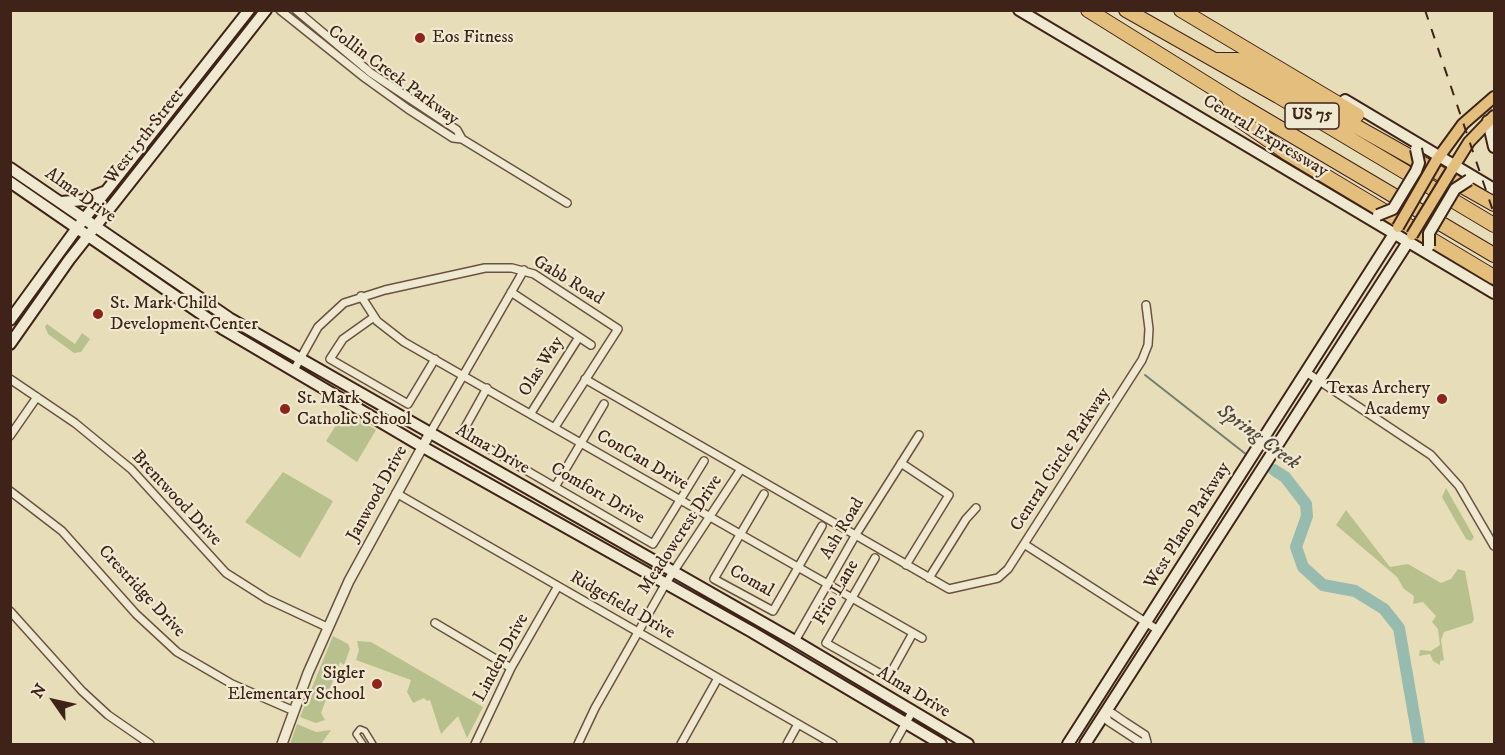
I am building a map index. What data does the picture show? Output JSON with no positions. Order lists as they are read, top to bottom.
{
  "streets": {
    "highway": ["US 75", "Central Expressway"],
    "main road": ["West 15th Street", "Alma Drive", "West Plano Parkway"],
    "street": [
      "Collin Creek Parkway",
      "Gabb Road",
      "Olas Way",
      "Central Circle Parkway",
      "ConCan Drive",
      "Janwood Drive",
      "Comfort Drive",
      "Brentwood Drive",
      "Ash Road",
      "Meadowcrest Drive",
      "Comal",
      "Crestridge Drive",
      "Frio Lane",
      "Ridgefield Drive",
      "Linden Drive"
    ]
  },
  "crossings": [
    ["West 15th Street", "Alma Drive"],
    ["Central Expressway", "West Plano Parkway"],
    ["Alma Drive", "Janwood Drive"],
    ["Alma Drive", "Ash Road"],
    ["Alma Drive", "Meadowcrest Drive"],
    ["Gabb Road", "ConCan Drive"],
    ["Gabb Road", "Janwood Drive"],
    ["Olas Way", "ConCan Drive"],
    ["ConCan Drive", "Janwood Drive"],
    ["ConCan Drive", "Comfort Drive"],
    ["ConCan Drive", "Ash Road"],
    ["ConCan Drive", "Meadowcrest Drive"],
    ["ConCan Drive", "Comal"],
    ["ConCan Drive", "Frio Lane"],
    ["Janwood Drive", "Brentwood Drive"],
    ["Janwood Drive", "Crestridge Drive"],
    ["Janwood Drive", "Ridgefield Drive"],
    ["Meadowcrest Drive", "Ridgefield Drive"],
    ["Ridgefield Drive", "Linden Drive"]
  ],
  "water": ["Spring Creek"],
  "places": [
    "Eos Fitness",
    "St. Mark Child Development Center",
    "Texas Archery Academy",
    "St. Mark Catholic School",
    "Sigler Elementary School"
  ],
  "north": "top left"
}
